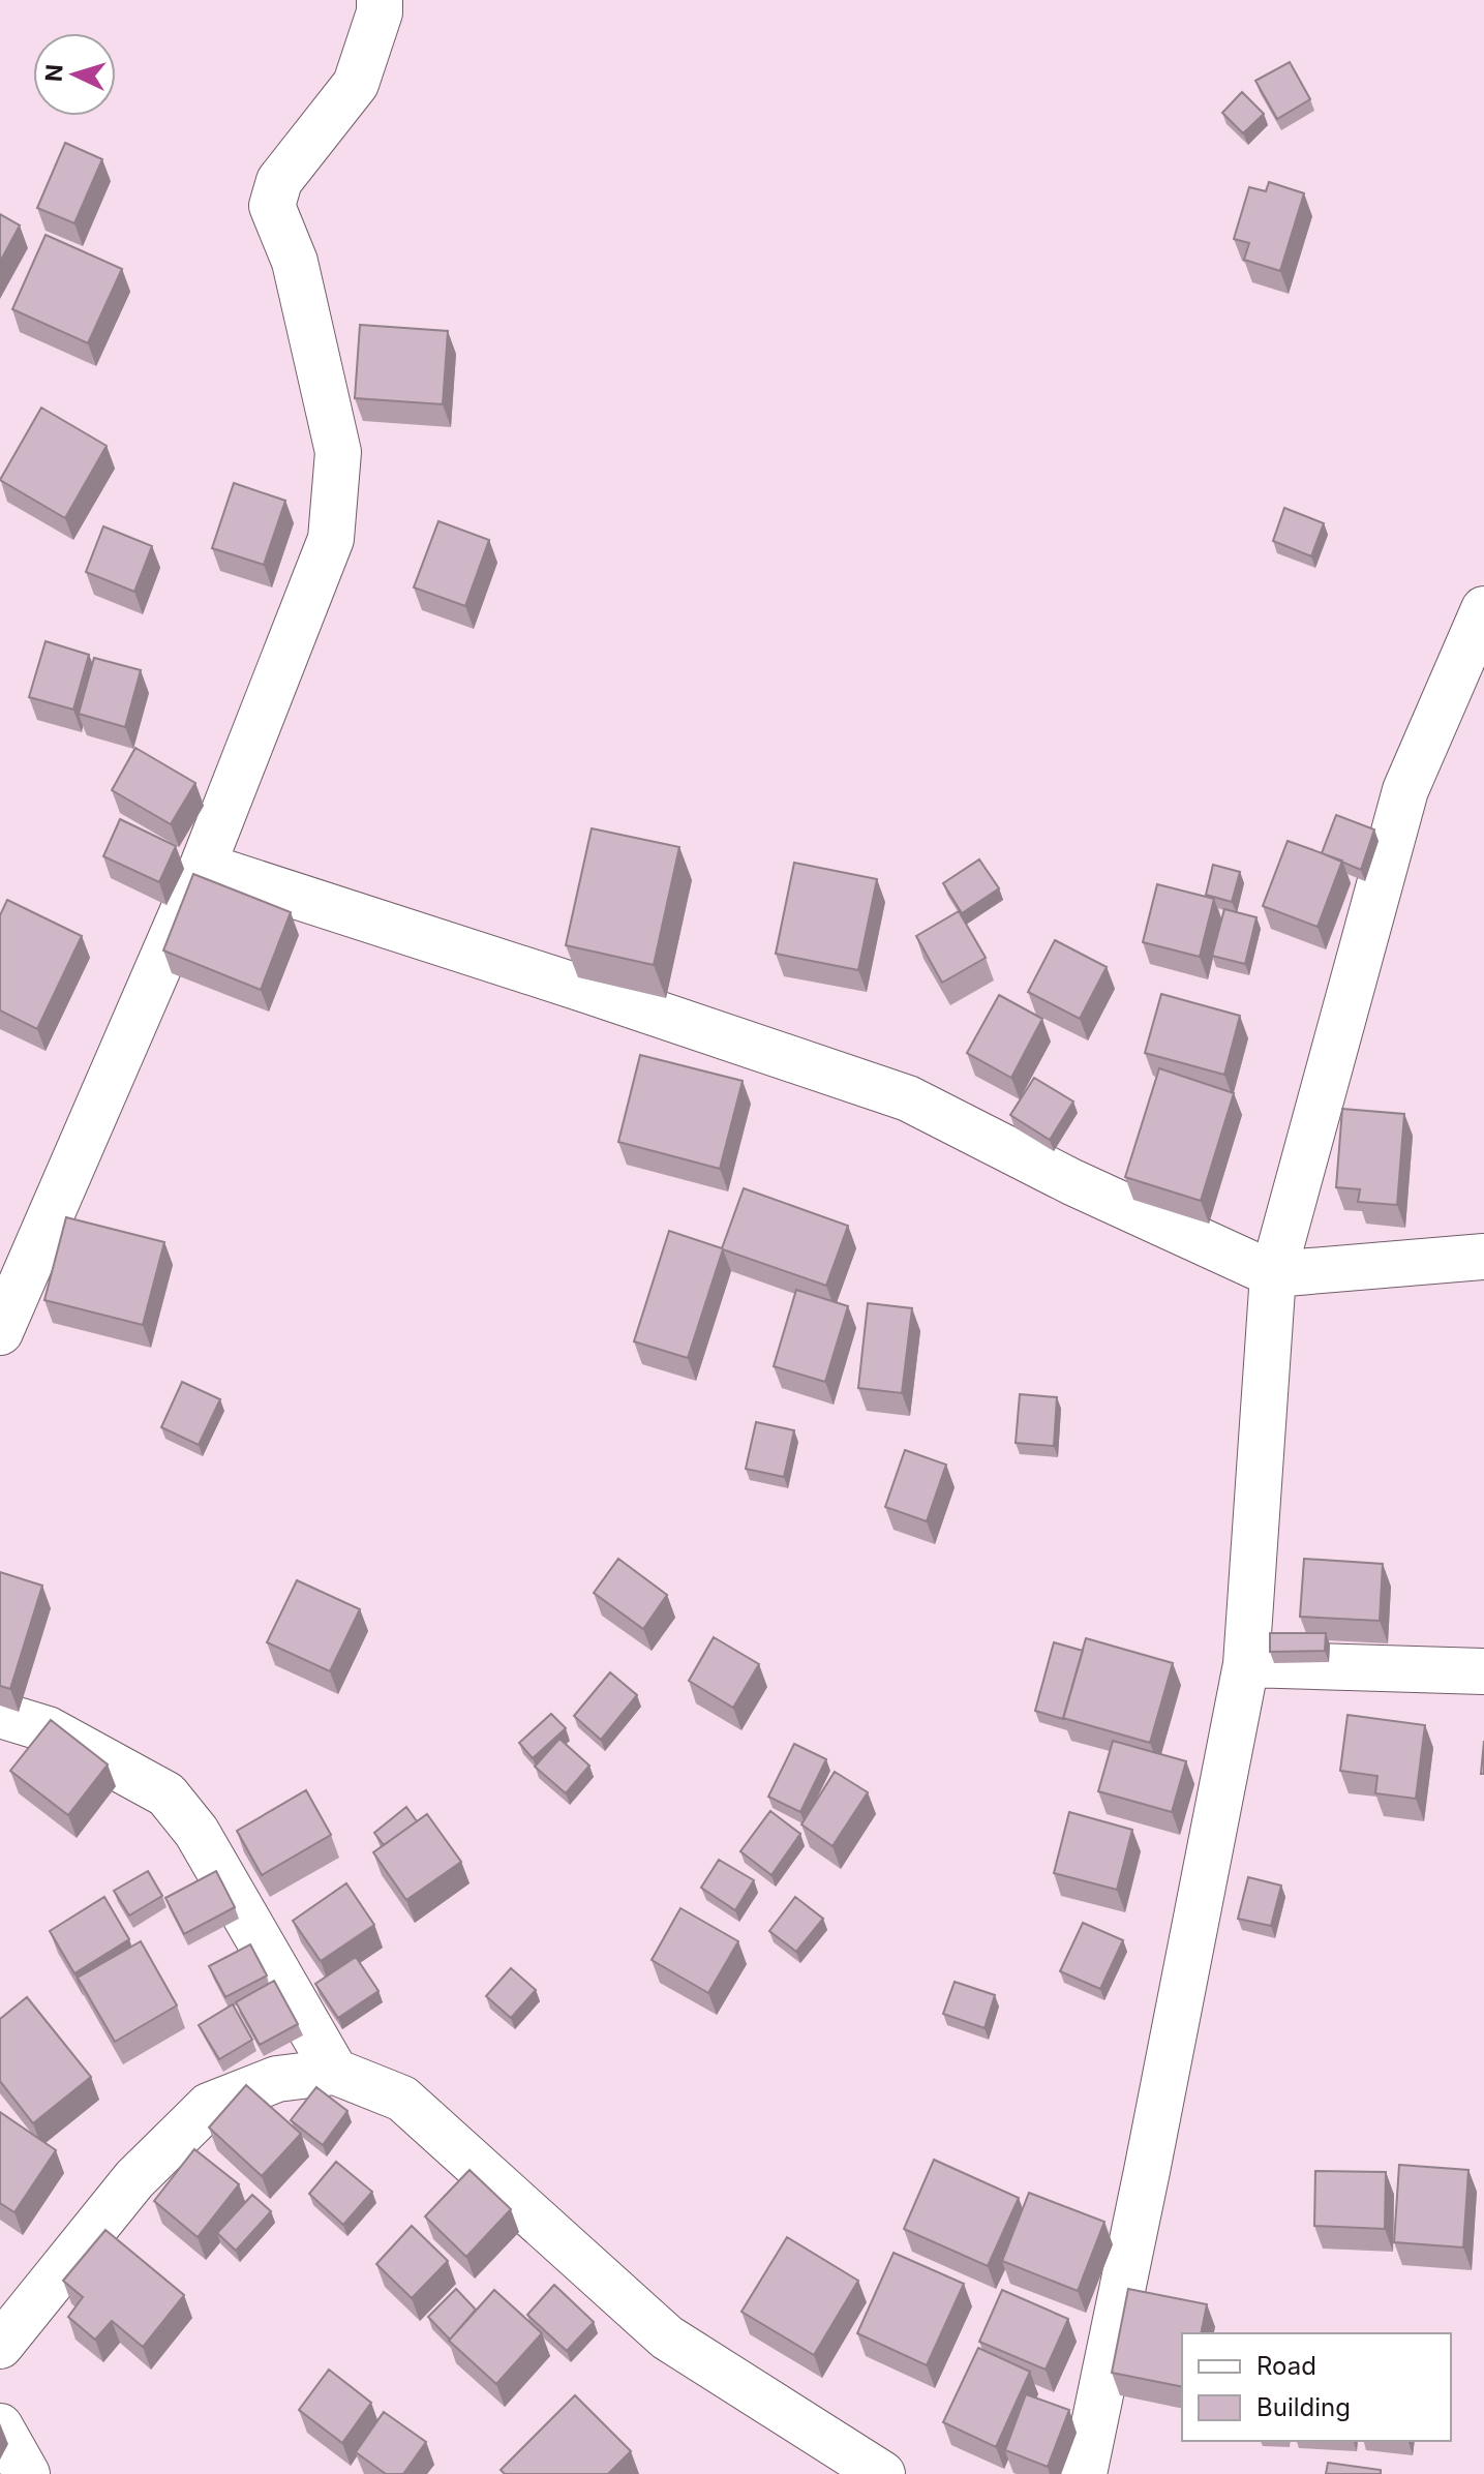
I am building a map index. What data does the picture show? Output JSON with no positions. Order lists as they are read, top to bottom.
{
  "legend": ["Road", "Building"],
  "north": "left"
}
